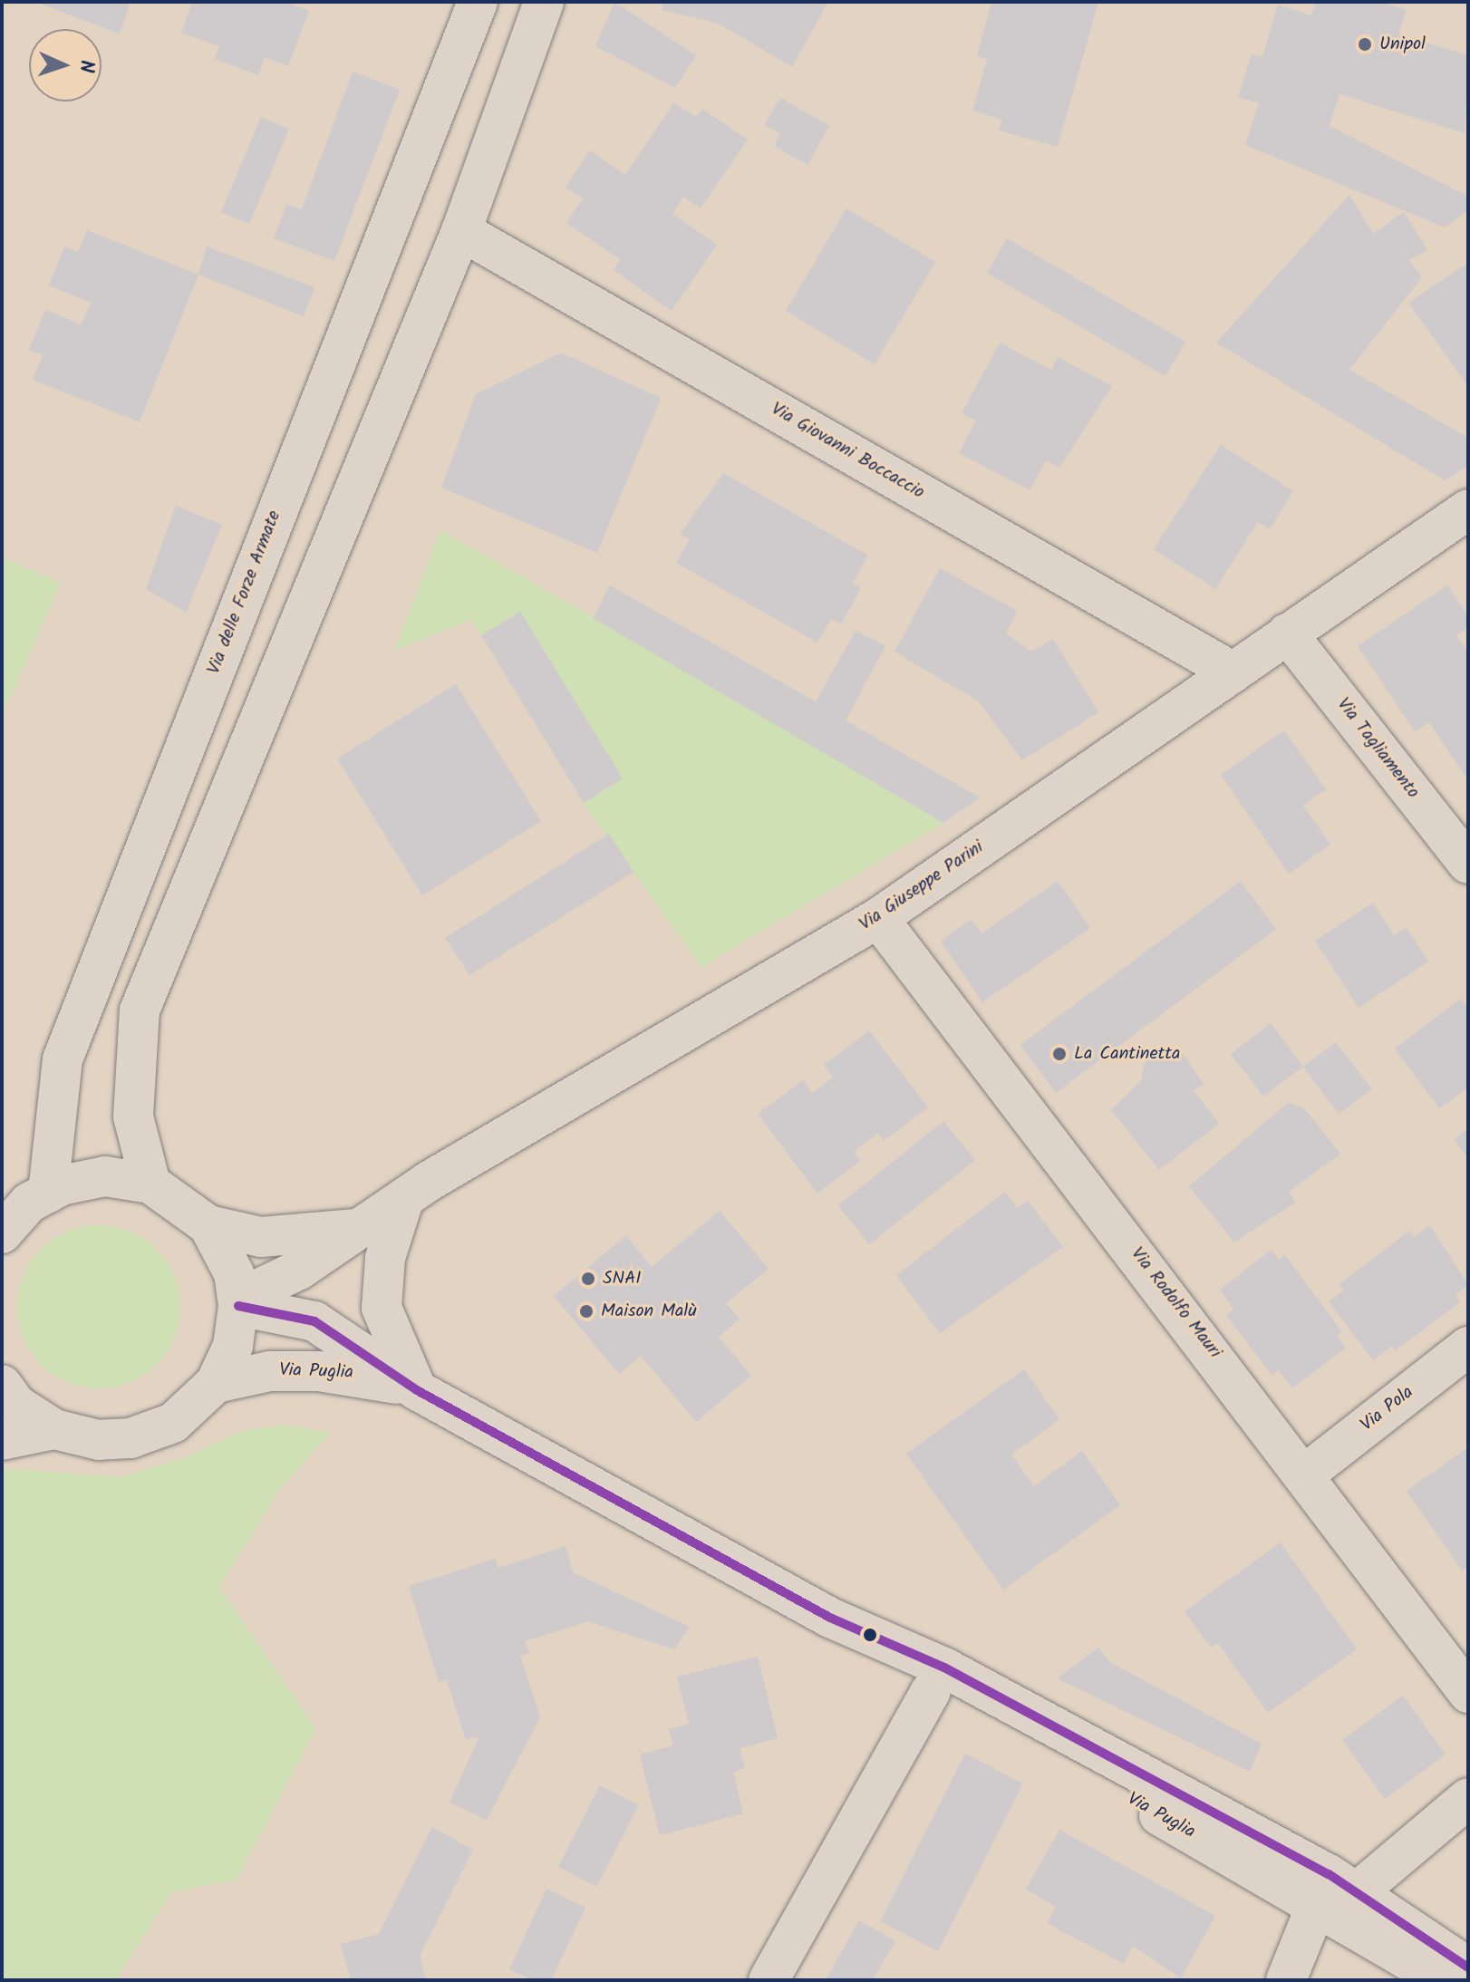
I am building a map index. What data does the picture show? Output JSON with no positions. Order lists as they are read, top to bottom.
{
  "streets": {
    "street": [
      "Via Giovanni Boccaccio",
      "Via delle Forze Armate",
      "Via Tagliamento",
      "Via Giuseppe Parini",
      "Via Rodolfo Mauri",
      "Via Puglia",
      "Via Pola"
    ]
  },
  "crossings": [
    ["Via Giovanni Boccaccio", "Via Giuseppe Parini"],
    ["Via Tagliamento", "Via Giuseppe Parini"],
    ["Via Giuseppe Parini", "Via Rodolfo Mauri"],
    ["Via Giuseppe Parini", "Via Puglia"],
    ["Via Rodolfo Mauri", "Via Pola"]
  ],
  "places": [
    "Unipol",
    "La Cantinetta",
    "SNAI",
    "Maison Malù"
  ],
  "north": "right"
}
